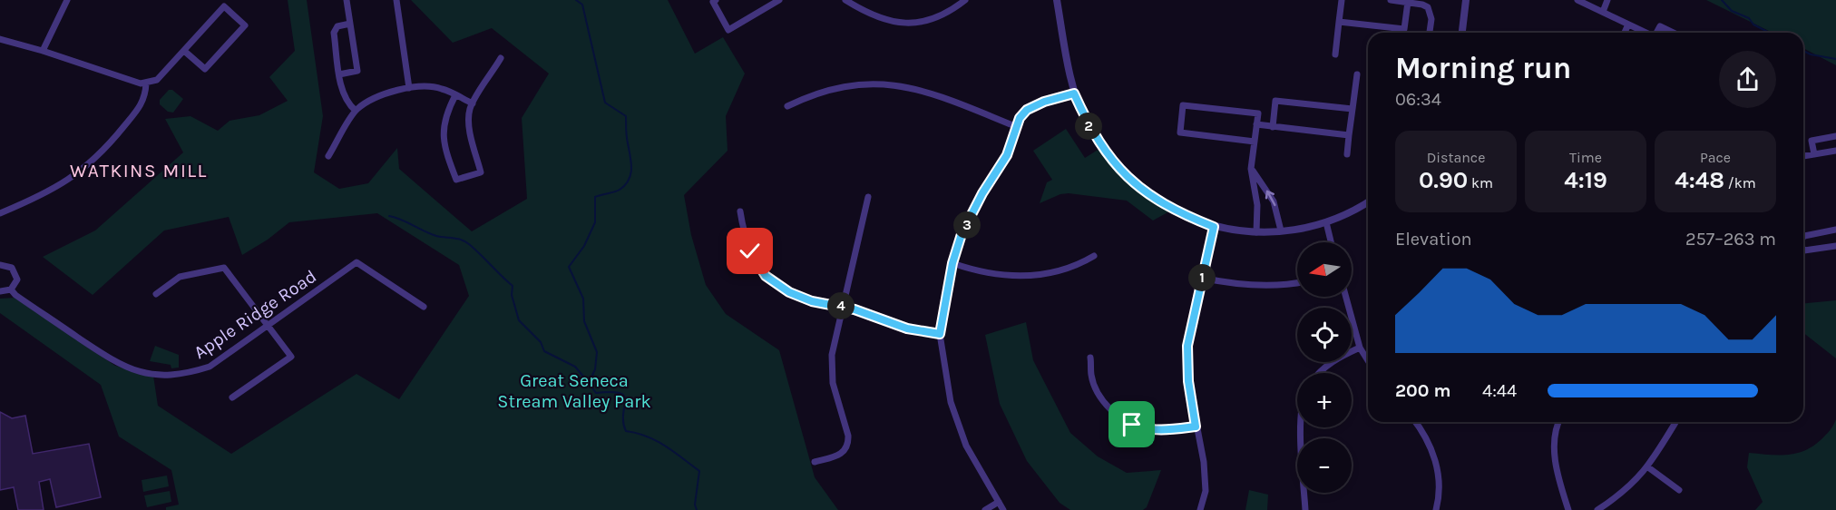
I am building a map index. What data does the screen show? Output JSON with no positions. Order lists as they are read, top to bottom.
{
  "streets": {
    "street": ["Apple Ridge Road"]
  },
  "districts": ["WATKINS MILL"],
  "parks": ["Great Seneca Stream Valley Park"],
  "north": "left",
  "page": {
    "heading": ["Morning run", "06:34"],
    "pins": [
      "2",
      "3",
      "1",
      "4"
    ],
    "stats": [
      ["Distance", "0.90 km"],
      ["Time", "4:19"],
      ["Pace", "4:48 /km"]
    ],
    "chart": ["Elevation", "257–263 m"],
    "map_buttons": ["+", "−"],
    "list": [
      {
        "name": "200 m",
        "note": "4:44"
      }
    ]
  }
}
